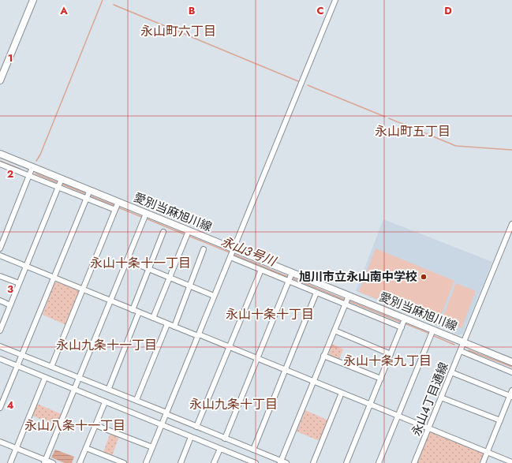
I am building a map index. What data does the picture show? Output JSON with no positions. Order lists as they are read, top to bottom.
{
  "streets": {
    "main road": ["愛別当麻旭川線"],
    "street": ["永山4丁目通線"]
  },
  "crossings": [
    ["愛別当麻旭川線", "永山4丁目通線"]
  ],
  "districts": [
    "永山町六丁目",
    "永山町五丁目",
    "永山十条十一丁目",
    "永山十条十丁目",
    "永山九条十一丁目",
    "永山十条九丁目",
    "永山九条十丁目",
    "永山八条十一丁目"
  ],
  "water": ["永山３号川"],
  "places": ["旭川市立永山南中学校"],
  "grid": {
    "columns": [
      "A",
      "B",
      "C",
      "D"
    ],
    "rows": [
      "1",
      "2",
      "3",
      "4"
    ]
  }
}
